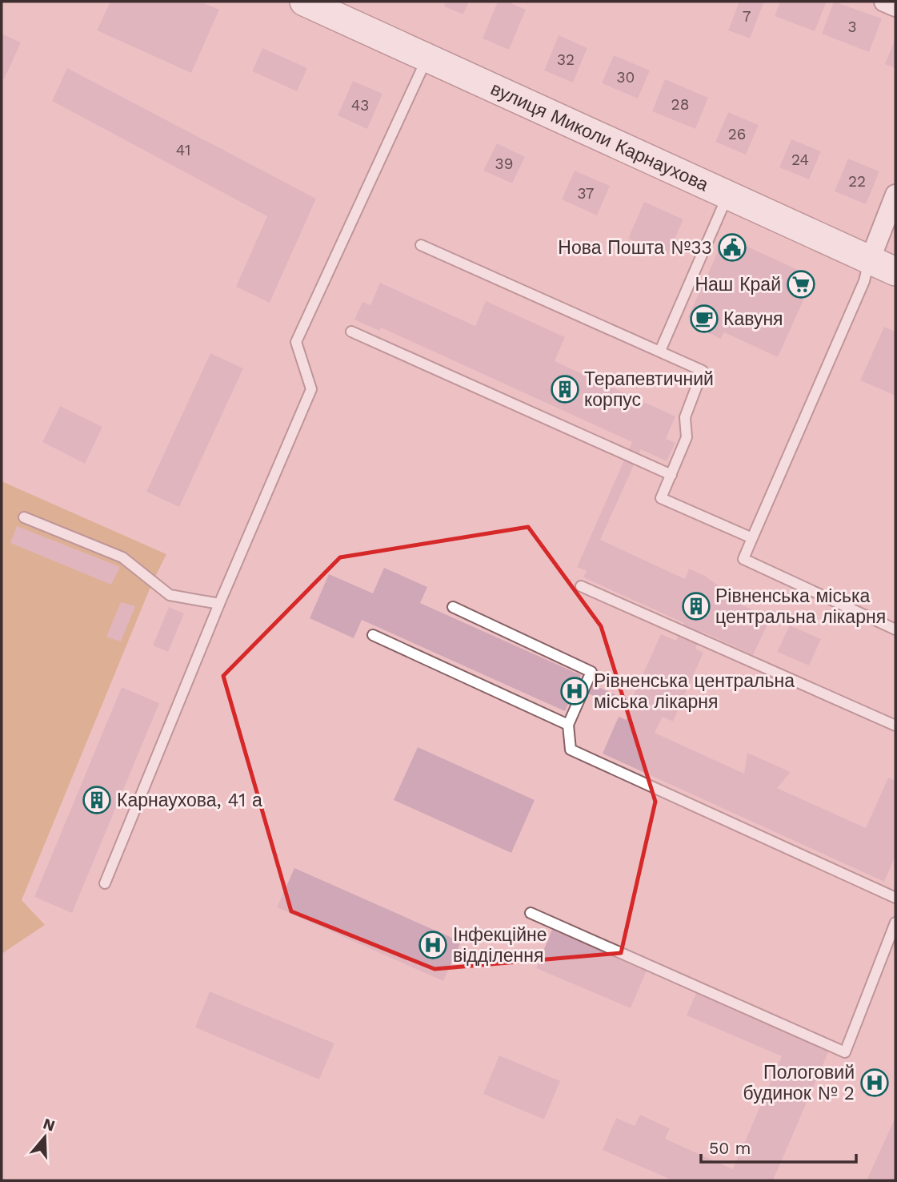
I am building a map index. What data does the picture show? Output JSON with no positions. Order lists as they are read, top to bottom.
{
  "streets": {
    "main road": ["вулиця Миколи Карнаухова"]
  },
  "places": {
    "public building": ["Нова Пошта №33"],
    "supermarket": ["Наш Край"],
    "cafe": ["Кавуня"],
    "building": ["Терапевтичний корпус", "Рівненська міська центральна лікарня", "Карнаухова, 41 а"],
    "hospital": ["Рівненська центральна міська лікарня", "Інфекційне відділення", "Пологовий будинок № 2"]
  },
  "house_numbers": [
    "7",
    "3",
    "32",
    "30",
    "28",
    "43",
    "26",
    "41",
    "24",
    "39",
    "22",
    "37"
  ],
  "scale_bar": "50 m",
  "north": "top"
}
